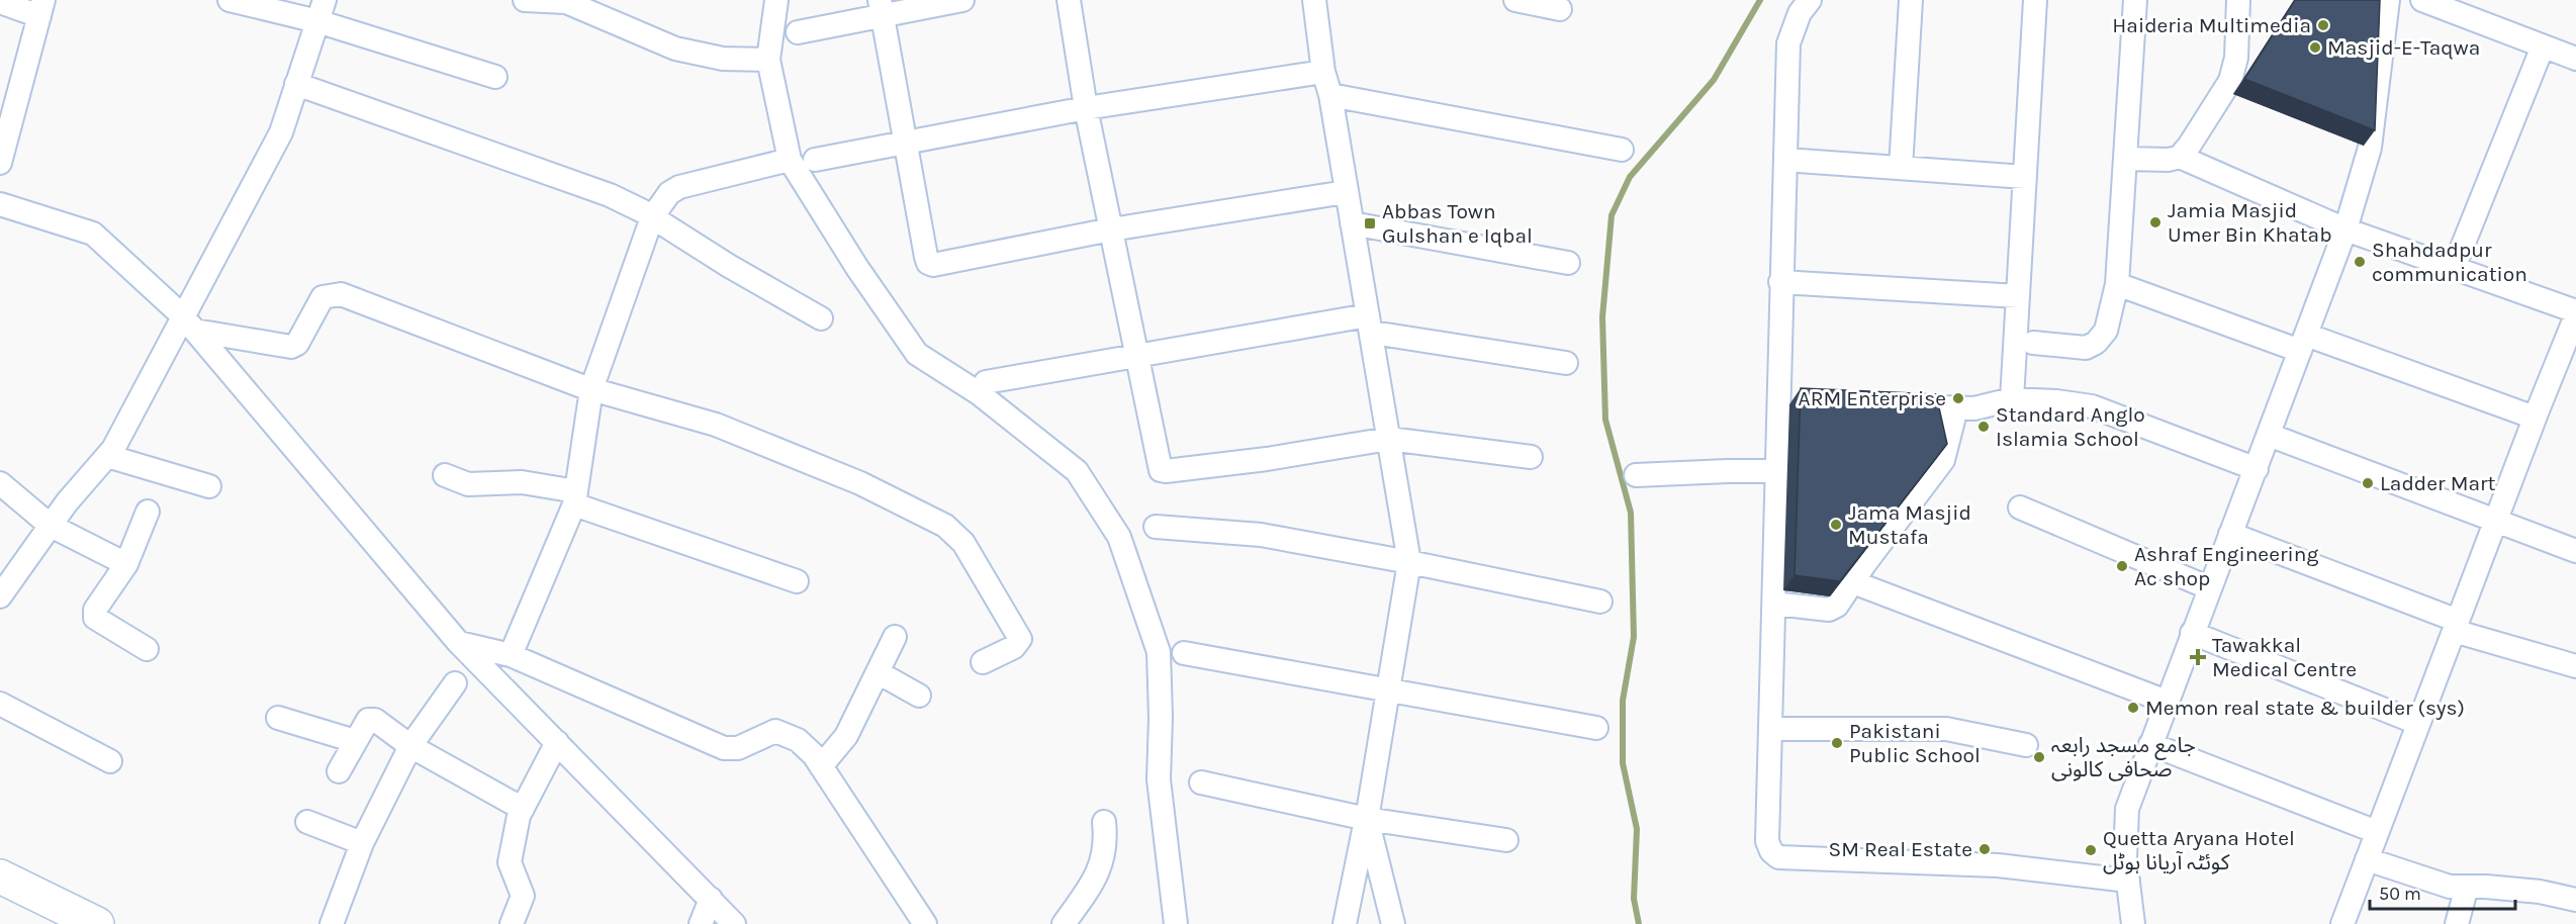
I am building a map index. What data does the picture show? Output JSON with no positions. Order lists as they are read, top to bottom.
{
  "places": {
    "other": [
      "Haideria Multimedia",
      "Masjid-E-Taqwa",
      "Jamia Masjid Umer Bin Khatab",
      "Shahdadpur communication",
      "ARM Enterprise",
      "Standard Anglo Islamia School",
      "Ladder Mart",
      "Jama Masjid Mustafa",
      "Ashraf Engineering Ac shop",
      "Memon real state & builder (sys)",
      "Pakistani Public School",
      "جامع مسجد رابعہ صحافی کالونی",
      "SM Real Estate",
      "Quetta Aryana Hotel کوئٹہ آریانا ہوٹل"
    ],
    "transit": ["Abbas Town Gulshan e Iqbal"],
    "health": ["Tawakkal Medical Centre"]
  },
  "scale_bar": "50 m"
}
